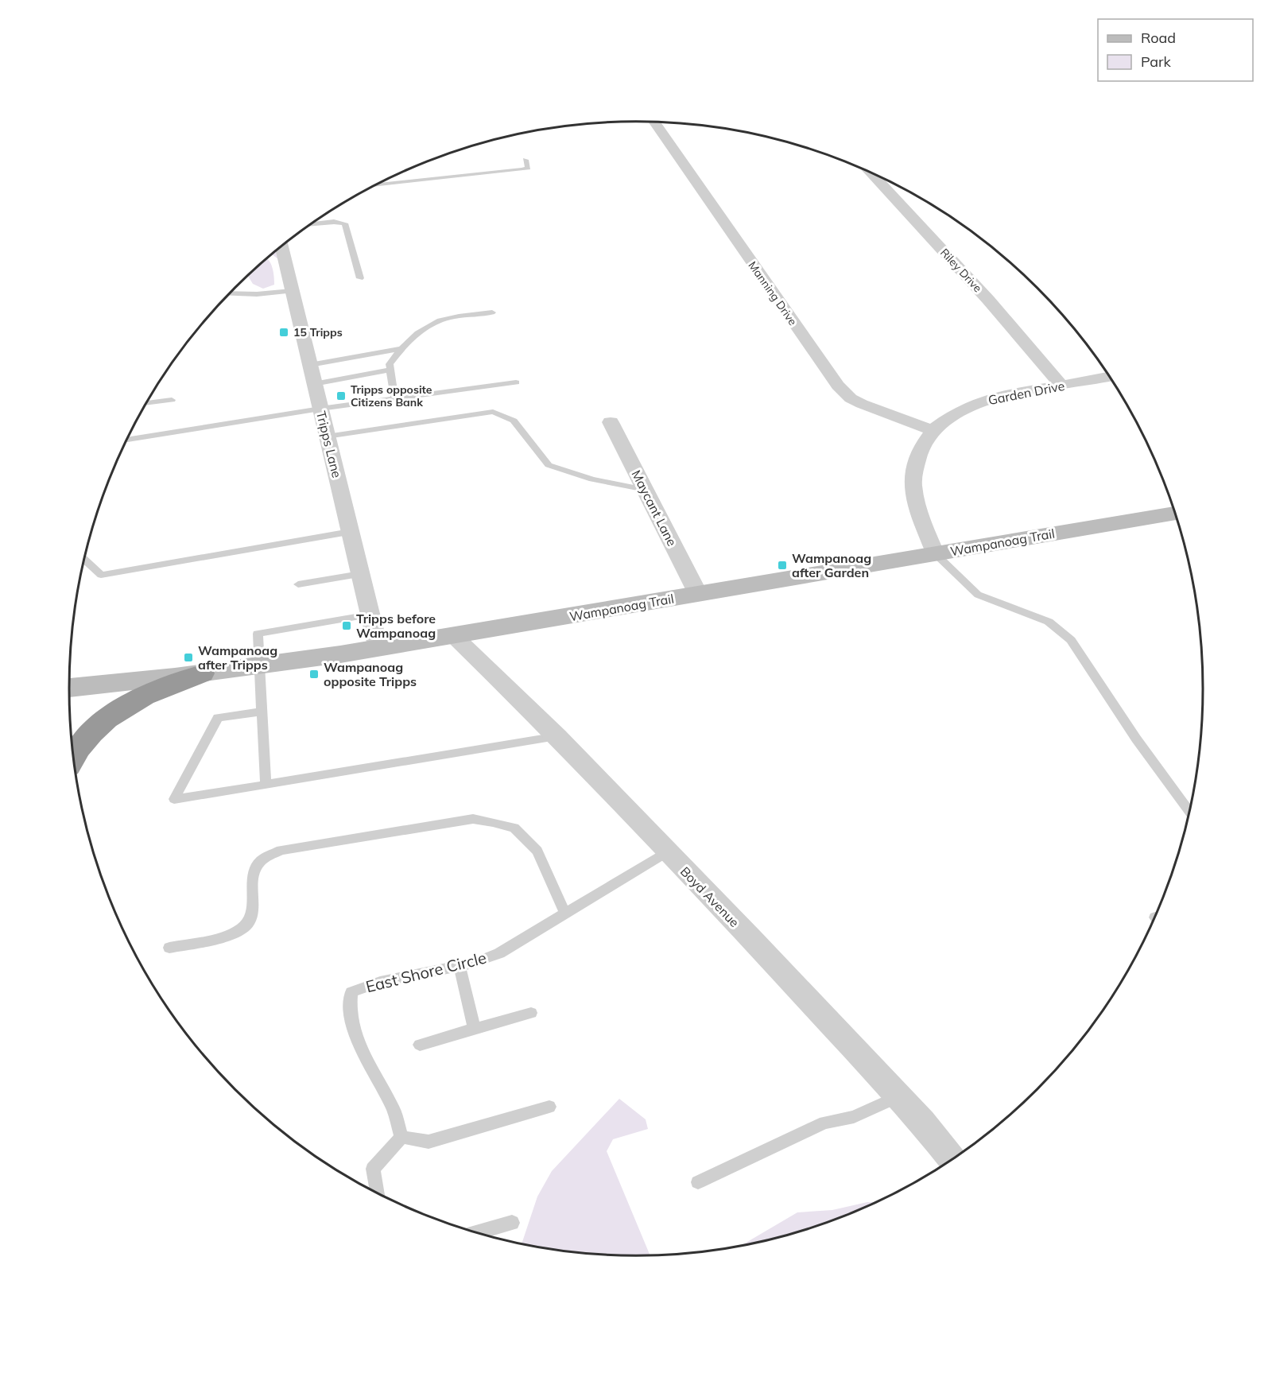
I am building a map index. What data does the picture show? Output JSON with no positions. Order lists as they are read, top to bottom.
{
  "streets": {
    "main road": ["Wampanoag Trail"],
    "street": [
      "Riley Drive",
      "Manning Drive",
      "Garden Drive",
      "Tripps Lane",
      "Maycant Lane",
      "Boyd Avenue"
    ],
    "lane": ["East Shore Circle"]
  },
  "crossings": [
    ["Riley Drive", "Garden Drive"],
    ["Manning Drive", "Garden Drive"],
    ["Garden Drive", "Wampanoag Trail"],
    ["Tripps Lane", "Wampanoag Trail"],
    ["Maycant Lane", "Wampanoag Trail"],
    ["Wampanoag Trail", "Boyd Avenue"],
    ["Boyd Avenue", "East Shore Circle"]
  ],
  "places": {
    "transit": [
      "15 Tripps",
      "Tripps opposite Citizens Bank",
      "Wampanoag after Garden",
      "Tripps before Wampanoag",
      "Wampanoag after Tripps",
      "Wampanoag opposite Tripps"
    ]
  },
  "legend": ["Road", "Park"]
}
